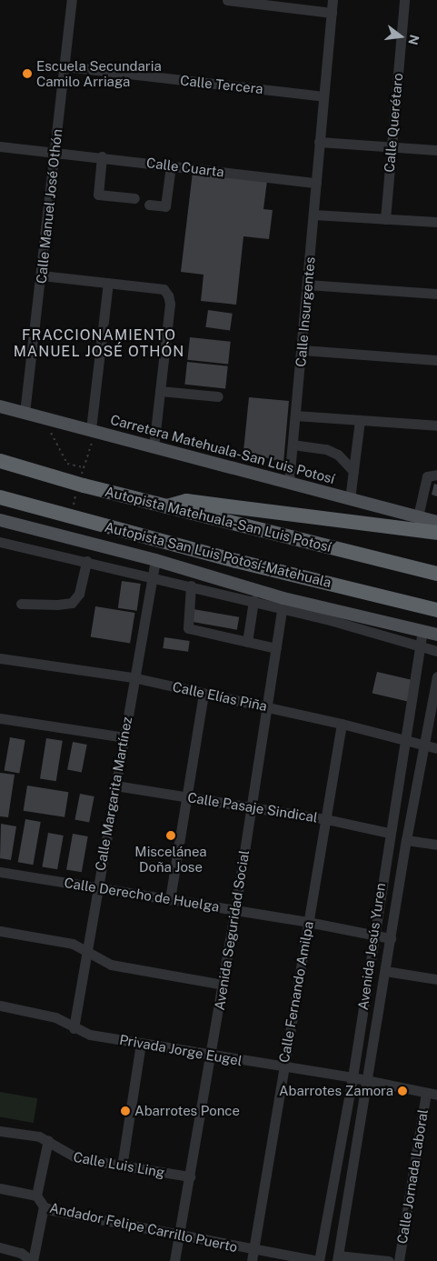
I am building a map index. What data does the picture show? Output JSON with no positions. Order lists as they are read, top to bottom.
{
  "streets": {
    "highway": ["Autopista Matehuala-San Luis Potosí", "Autopista San Luis Potosí-Matehuala"],
    "main road": ["Carretera Matehuala-San Luis Potosí"],
    "street": [
      "Calle Tercera",
      "Calle Querétaro",
      "Calle Cuarta",
      "Calle Manuel José Othón",
      "Calle Insurgentes",
      "Calle Elías Piña",
      "Calle Margarita Martínez",
      "Calle Pasaje Sindical",
      "Calle Derecho de Huelga",
      "Avenida Seguridad Social",
      "Avenida Jesús Yuren",
      "Calle Fernando Amilpa",
      "Privada Jorge Eugel",
      "Calle Luis Ling",
      "Calle Jornada Laboral",
      "Andador Felipe Carrillo Puerto"
    ]
  },
  "crossings": [
    ["Calle Tercera", "Calle Manuel José Othón"],
    ["Calle Tercera", "Calle Insurgentes"],
    ["Calle Cuarta", "Calle Manuel José Othón"],
    ["Calle Cuarta", "Calle Insurgentes"],
    ["Calle Manuel José Othón", "Carretera Matehuala-San Luis Potosí"],
    ["Calle Insurgentes", "Carretera Matehuala-San Luis Potosí"],
    ["Calle Elías Piña", "Calle Margarita Martínez"],
    ["Calle Elías Piña", "Avenida Seguridad Social"],
    ["Calle Elías Piña", "Avenida Jesús Yuren"],
    ["Calle Elías Piña", "Calle Fernando Amilpa"],
    ["Calle Margarita Martínez", "Calle Pasaje Sindical"],
    ["Calle Margarita Martínez", "Calle Derecho de Huelga"],
    ["Calle Margarita Martínez", "Privada Jorge Eugel"],
    ["Calle Pasaje Sindical", "Avenida Seguridad Social"],
    ["Calle Pasaje Sindical", "Avenida Jesús Yuren"],
    ["Calle Pasaje Sindical", "Calle Fernando Amilpa"],
    ["Calle Derecho de Huelga", "Avenida Seguridad Social"],
    ["Calle Derecho de Huelga", "Avenida Jesús Yuren"],
    ["Calle Derecho de Huelga", "Calle Fernando Amilpa"],
    ["Avenida Seguridad Social", "Privada Jorge Eugel"],
    ["Avenida Seguridad Social", "Calle Luis Ling"],
    ["Avenida Seguridad Social", "Andador Felipe Carrillo Puerto"],
    ["Avenida Jesús Yuren", "Privada Jorge Eugel"],
    ["Avenida Jesús Yuren", "Andador Felipe Carrillo Puerto"],
    ["Calle Fernando Amilpa", "Privada Jorge Eugel"],
    ["Calle Fernando Amilpa", "Andador Felipe Carrillo Puerto"],
    ["Privada Jorge Eugel", "Calle Jornada Laboral"]
  ],
  "districts": ["FRACCIONAMIENTO MANUEL JOSÉ OTHÓN"],
  "places": [
    "Escuela Secundaria Camilo Arriaga",
    "Miscelánea Doña Jose",
    "Abarrotes Zamora",
    "Abarrotes Ponce"
  ],
  "north": "right"
}
